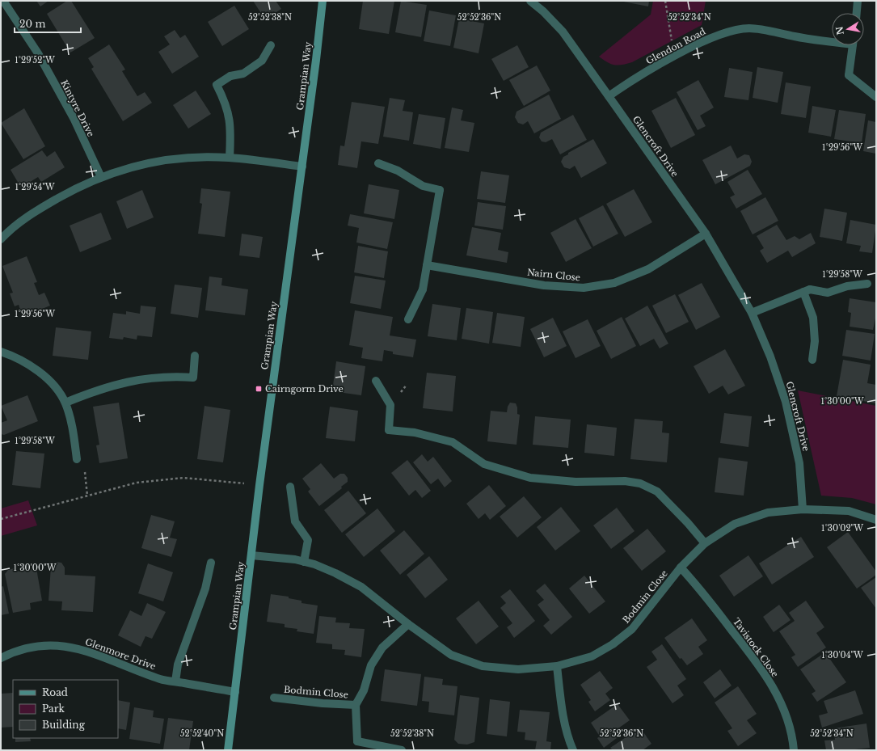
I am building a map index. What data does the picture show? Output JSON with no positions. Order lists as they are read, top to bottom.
{
  "streets": {
    "street": [
      "Glendon Road",
      "Grampian Way",
      "Kintyre Drive",
      "Glencroft Drive",
      "Nairn Close",
      "Bodmin Close",
      "Tavistock Close",
      "Glenmore Drive"
    ]
  },
  "crossings": [
    ["Glendon Road", "Glencroft Drive"],
    ["Grampian Way", "Bodmin Close"],
    ["Grampian Way", "Glenmore Drive"],
    ["Glencroft Drive", "Nairn Close"],
    ["Glencroft Drive", "Bodmin Close"],
    ["Bodmin Close", "Tavistock Close"]
  ],
  "places": {
    "transit": ["Cairngorm Drive"]
  },
  "legend": ["Road", "Park", "Building"],
  "scale_bar": "20 m",
  "north": "left",
  "coordinates": [
    "52°52'38\"N",
    "52°52'36\"N",
    "52°52'34\"N",
    "1°29'52\"W",
    "1°29'56\"W",
    "1°29'54\"W",
    "1°29'58\"W",
    "1°30'00\"W",
    "1°30'02\"W",
    "1°30'04\"W",
    "52°52'40\"N"
  ]
}
